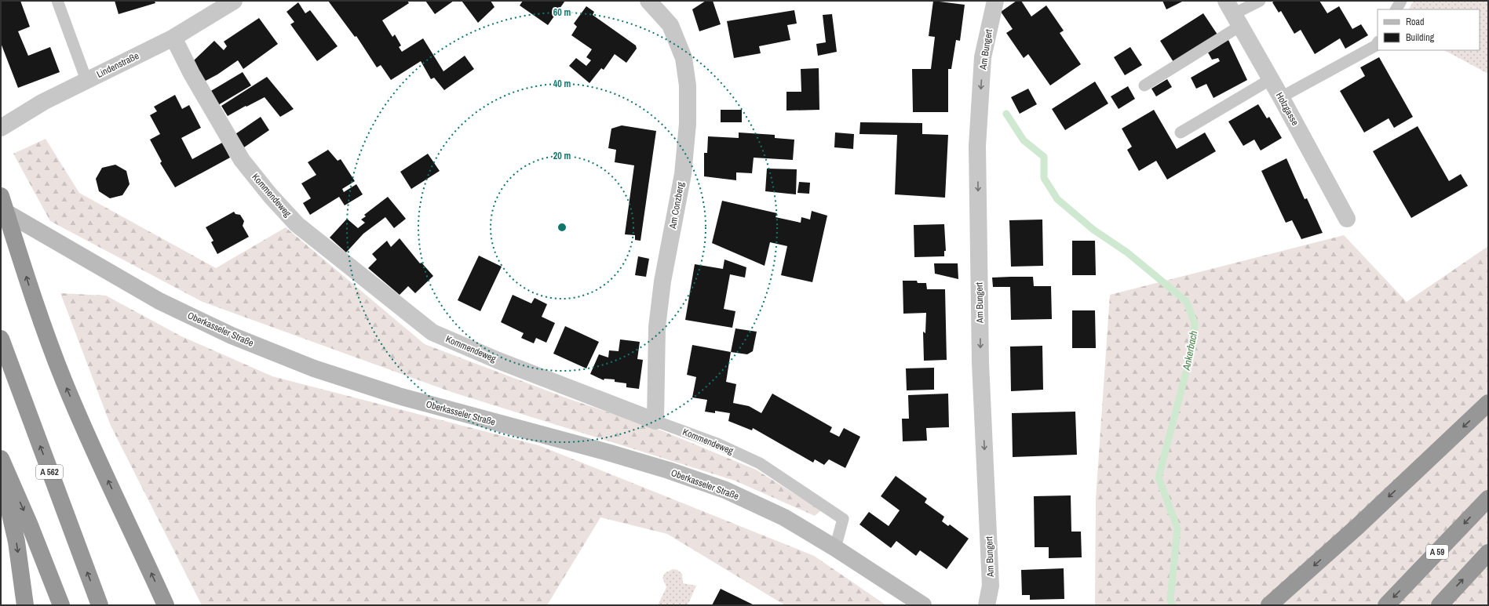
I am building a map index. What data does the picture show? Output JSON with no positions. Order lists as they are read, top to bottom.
{
  "streets": {
    "highway": ["A 562", "A 59"],
    "street": [
      "Am Bungert",
      "Lindenstraße",
      "Holzgasse",
      "Kommendeweg",
      "Am Conzberg",
      "Oberkasseler Straße"
    ]
  },
  "crossings": [
    ["Lindenstraße", "Kommendeweg"],
    ["Kommendeweg", "Am Conzberg"],
    ["Kommendeweg", "Oberkasseler Straße"]
  ],
  "one_way": ["Am Bungert"],
  "water": ["Ankerbach"],
  "legend": ["Road", "Building"],
  "rings": ["60 m", "40 m", "20 m"]
}
